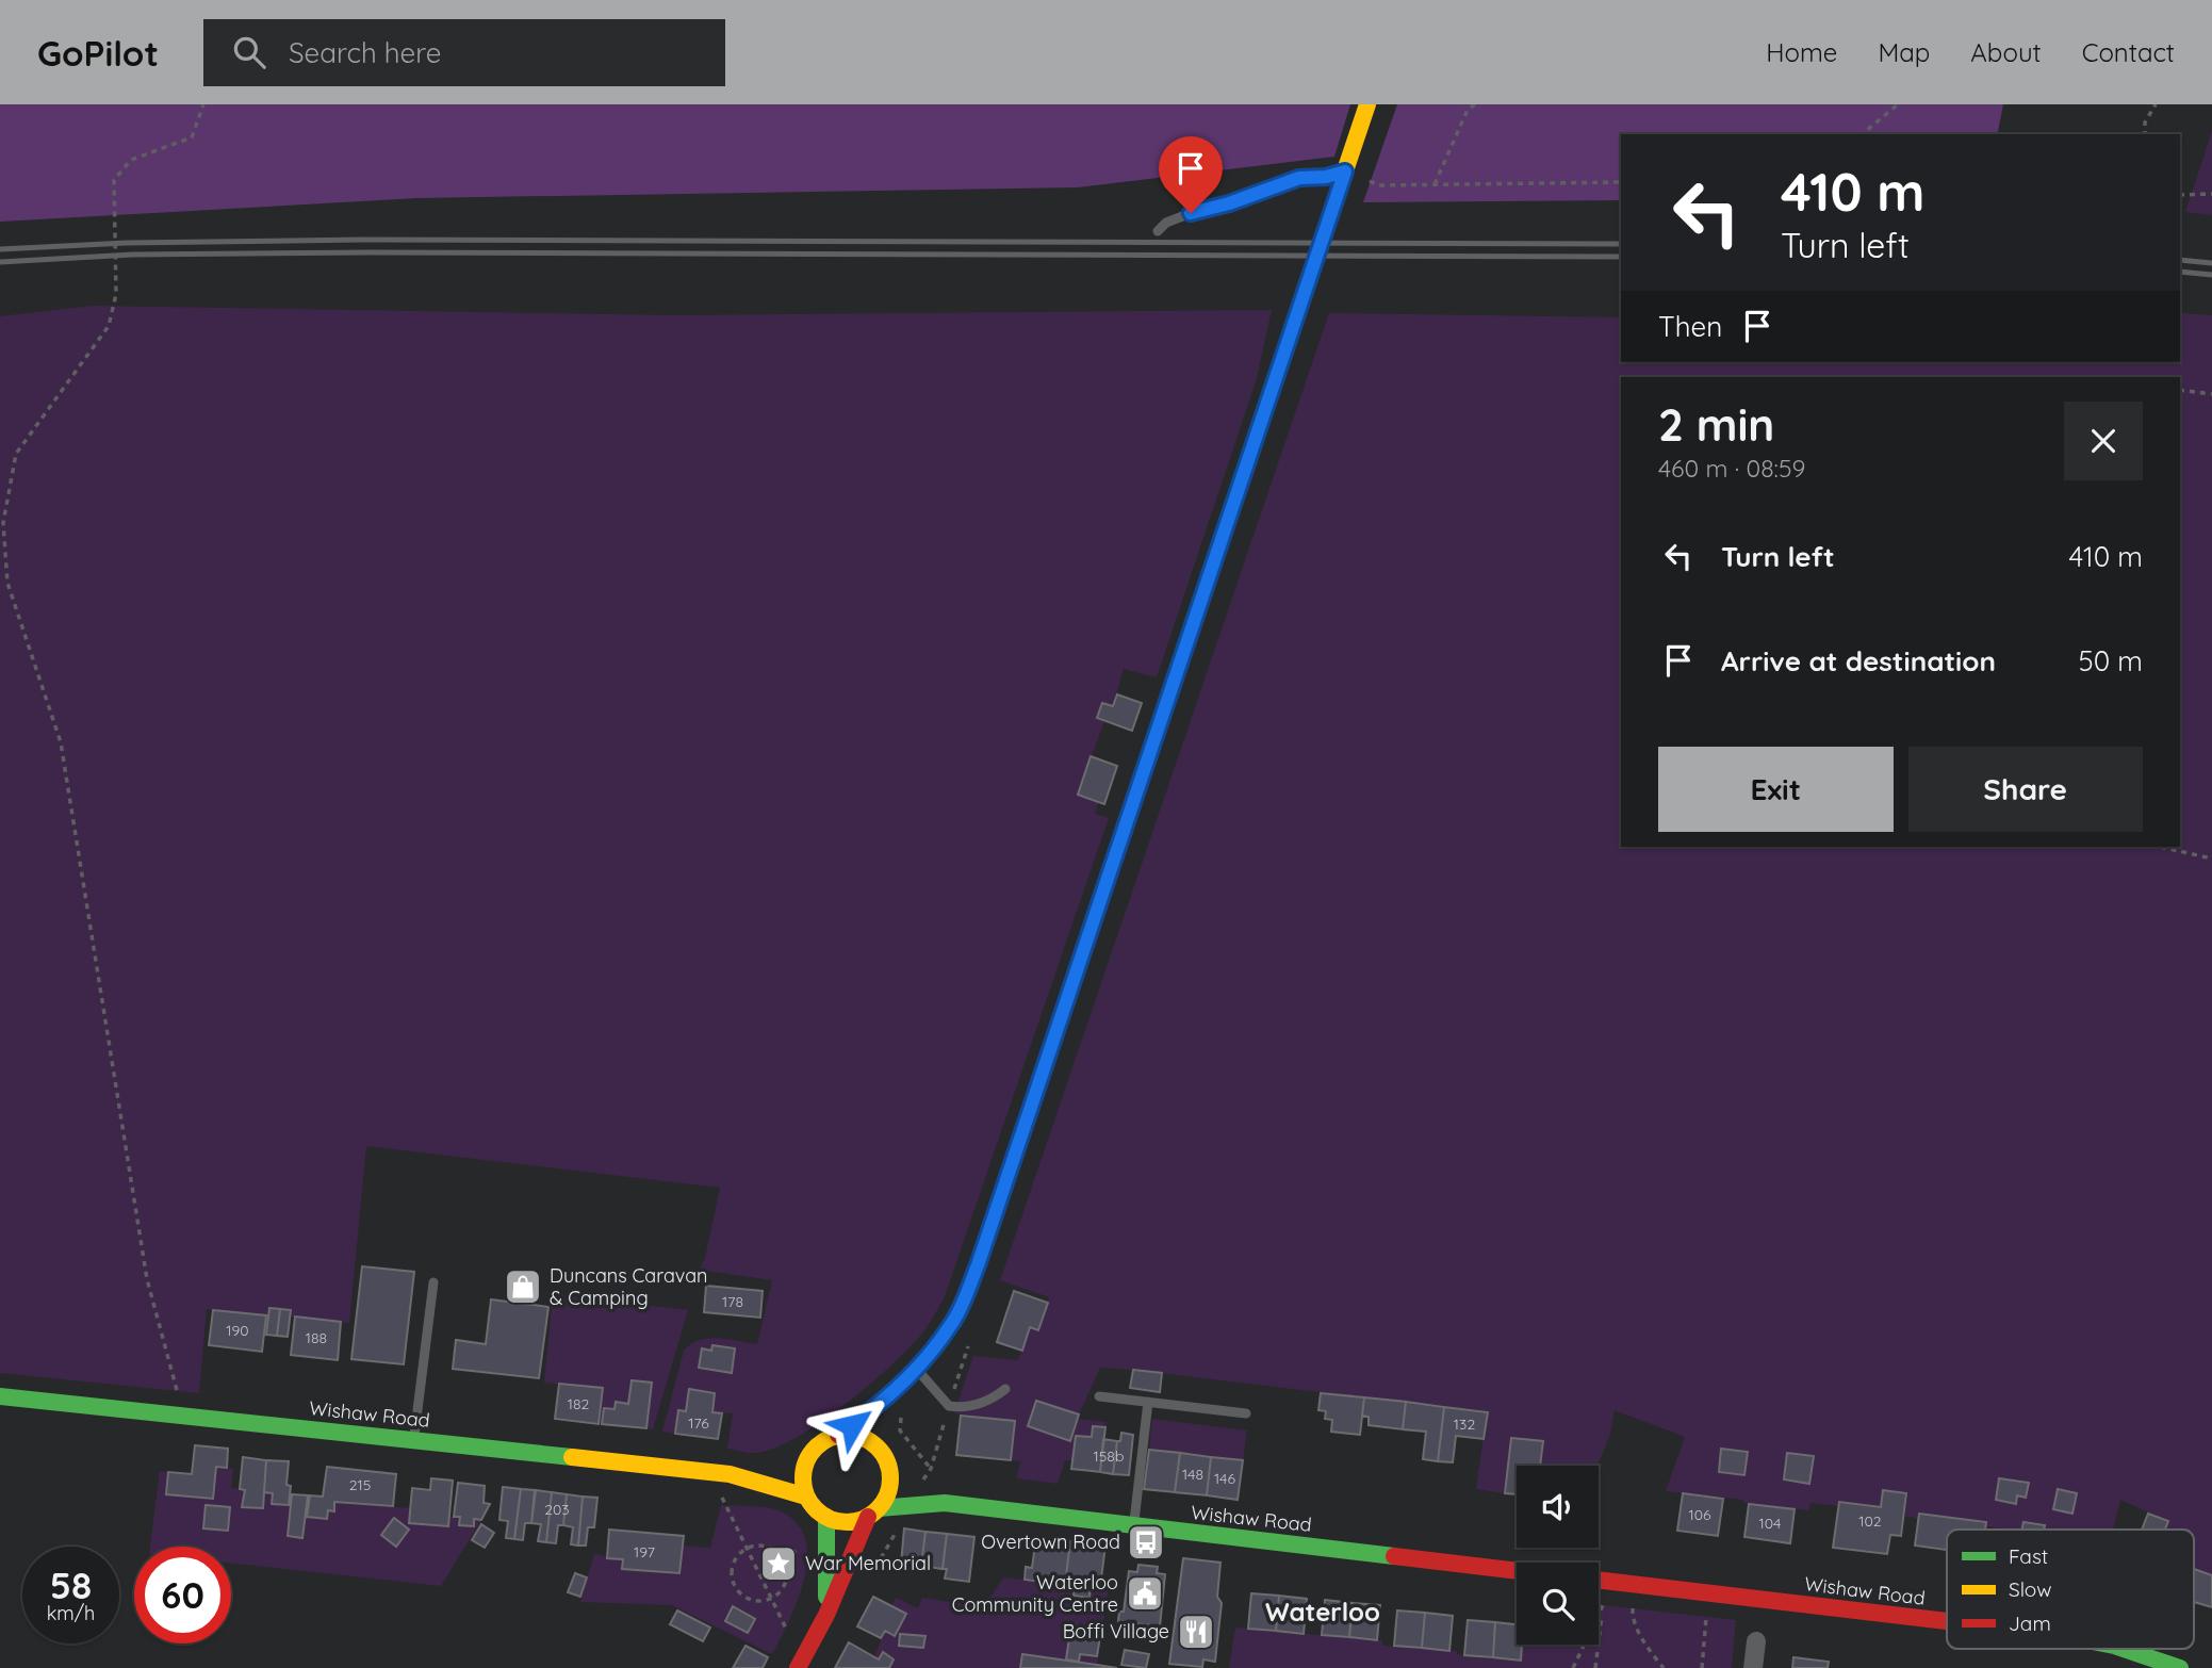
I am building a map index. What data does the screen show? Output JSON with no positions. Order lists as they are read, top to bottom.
{
  "streets": {
    "main road": ["Wishaw Road"]
  },
  "districts": ["Waterloo"],
  "places": {
    "shop": ["Duncans Caravan & Camping"],
    "bus stop": ["Overtown Road"],
    "place": ["War Memorial"],
    "public building": ["Waterloo Community Centre"],
    "restaurant": ["Boffi Village"]
  },
  "house_numbers": [
    "178",
    "190",
    "188",
    "182",
    "176",
    "132",
    "158b",
    "148",
    "146",
    "215",
    "203",
    "106",
    "102",
    "104",
    "197"
  ],
  "legend": ["Fast", "Slow", "Jam"],
  "page": {
    "header": "GoPilot",
    "search": "Search here",
    "nav": [
      "Home",
      "Map",
      "About",
      "Contact"
    ],
    "turn": ["410 m", "Turn left"],
    "then": "Then",
    "heading": ["2 min", "460 m · 08:59"],
    "list": [
      {
        "name": "Turn left",
        "value": "410 m"
      },
      {
        "name": "Arrive at destination",
        "value": "50 m"
      }
    ],
    "buttons": ["Exit", "Share"],
    "speed": "58 km/h",
    "limit": "60"
  }
}
